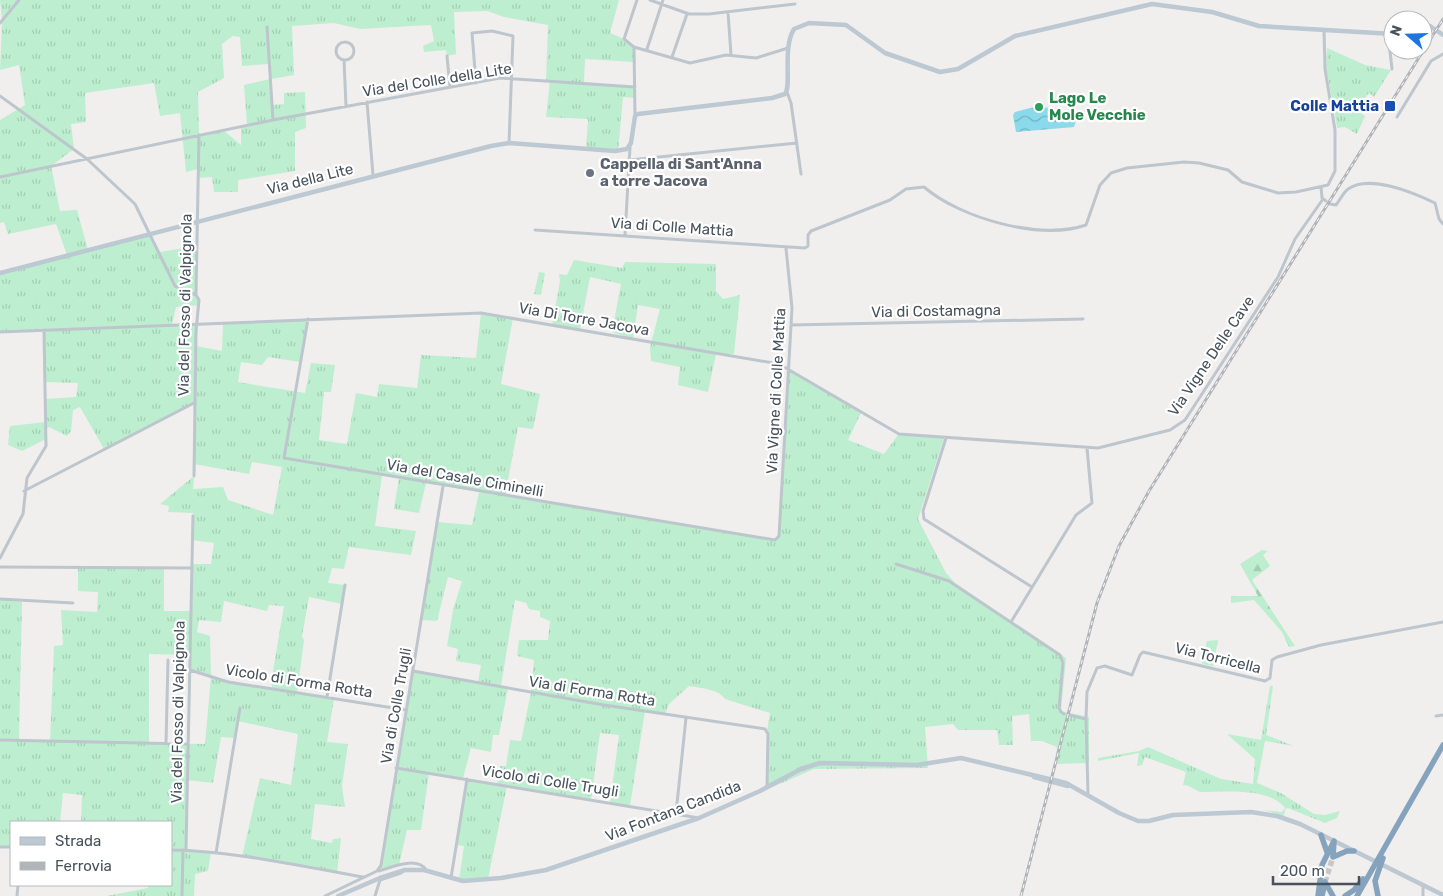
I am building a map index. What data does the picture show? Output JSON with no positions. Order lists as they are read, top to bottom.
{
  "streets": {
    "street": [
      "Via del Colle della Lite",
      "Via della Lite",
      "Via di Colle Mattia",
      "Via del Fosso di Valpignola",
      "Via di Costamagna",
      "Via Di Torre Jacova",
      "Via Vigne Delle Cave",
      "Via Vigne di Colle Mattia",
      "Via del Casale Ciminelli",
      "Via Torricella",
      "Vicolo di Forma Rotta",
      "Via di Forma Rotta",
      "Via di Colle Trugli",
      "Vicolo di Colle Trugli",
      "Via Fontana Candida"
    ]
  },
  "crossings": [
    ["Via del Colle della Lite", "Via del Fosso di Valpignola"],
    ["Via della Lite", "Via del Fosso di Valpignola"],
    ["Via di Colle Mattia", "Via Vigne di Colle Mattia"],
    ["Via del Fosso di Valpignola", "Via Di Torre Jacova"],
    ["Via del Fosso di Valpignola", "Vicolo di Forma Rotta"],
    ["Via di Costamagna", "Via Vigne di Colle Mattia"],
    ["Via Di Torre Jacova", "Via Vigne Delle Cave"],
    ["Via Di Torre Jacova", "Via Vigne di Colle Mattia"],
    ["Via Di Torre Jacova", "Via del Casale Ciminelli"],
    ["Via Vigne di Colle Mattia", "Via del Casale Ciminelli"],
    ["Via del Casale Ciminelli", "Via di Colle Trugli"],
    ["Vicolo di Forma Rotta", "Via di Colle Trugli"],
    ["Via di Forma Rotta", "Via di Colle Trugli"],
    ["Via di Forma Rotta", "Via Fontana Candida"],
    ["Via di Colle Trugli", "Vicolo di Colle Trugli"],
    ["Vicolo di Colle Trugli", "Via Fontana Candida"]
  ],
  "places": {
    "transit": ["Colle Mattia"],
    "other": ["Lago Le Mole Vecchie", "Cappella di Sant'Anna a torre Jacova"]
  },
  "legend": ["Strada", "Ferrovia"],
  "scale_bar": "200 m",
  "north": "left"
}
